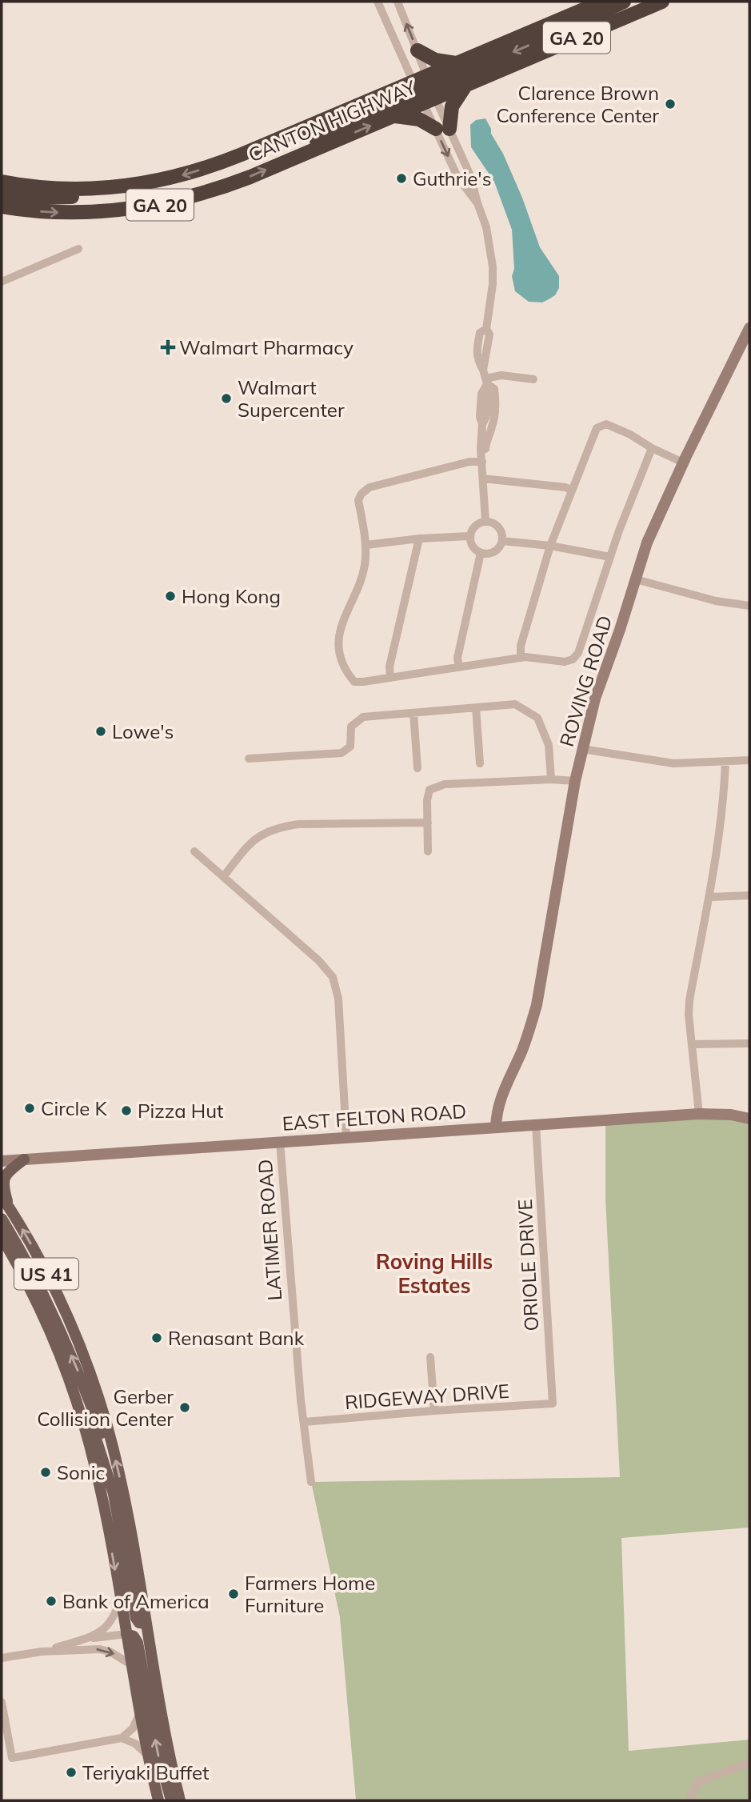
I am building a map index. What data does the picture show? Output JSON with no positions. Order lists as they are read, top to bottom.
{
  "streets": {
    "highway": ["GA 20", "CANTON HIGHWAY"],
    "main road": ["US 41"],
    "street": [
      "ROVING ROAD",
      "EAST FELTON ROAD",
      "LATIMER ROAD",
      "ORIOLE DRIVE",
      "RIDGEWAY DRIVE"
    ]
  },
  "crossings": [
    ["GA 20", "CANTON HIGHWAY"],
    ["ROVING ROAD", "EAST FELTON ROAD"],
    ["EAST FELTON ROAD", "LATIMER ROAD"],
    ["EAST FELTON ROAD", "ORIOLE DRIVE"],
    ["LATIMER ROAD", "RIDGEWAY DRIVE"],
    ["ORIOLE DRIVE", "RIDGEWAY DRIVE"]
  ],
  "districts": ["Roving Hills Estates"],
  "places": {
    "other": [
      "Clarence Brown Conference Center",
      "Guthrie's",
      "Walmart Supercenter",
      "Hong Kong",
      "Lowe's",
      "Circle K",
      "Pizza Hut",
      "Renasant Bank",
      "Gerber Collision Center",
      "Sonic",
      "Farmers Home Furniture",
      "Bank of America",
      "Teriyaki Buffet"
    ],
    "health": ["Walmart Pharmacy"]
  }
}
